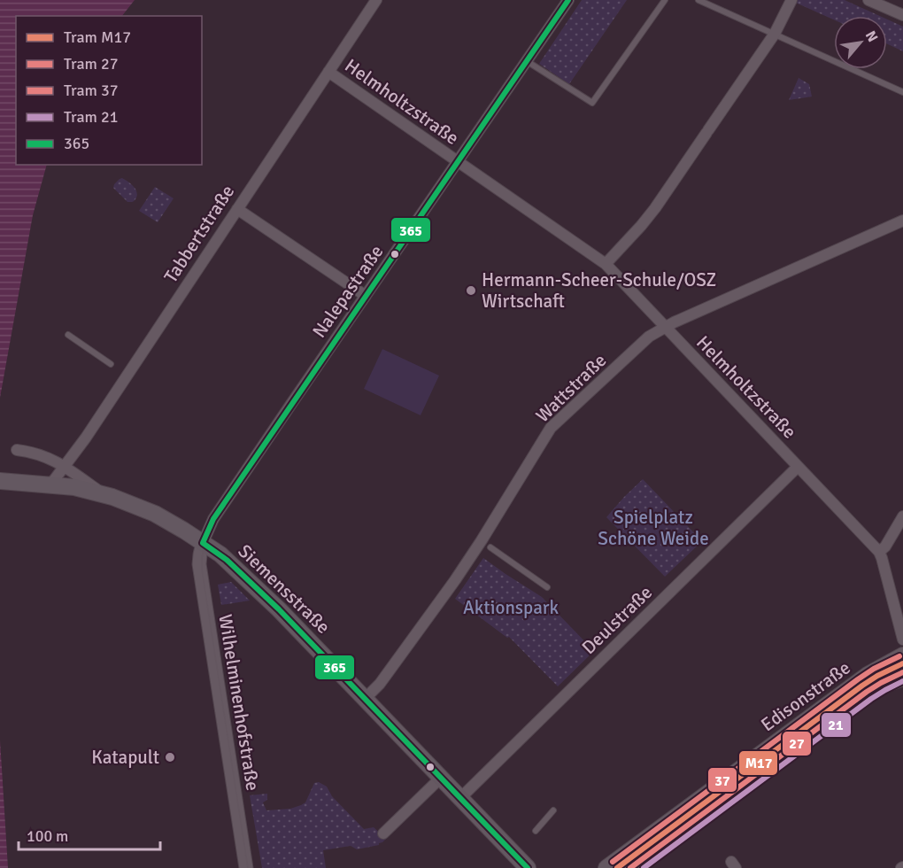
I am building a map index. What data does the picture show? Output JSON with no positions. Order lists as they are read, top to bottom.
{
  "streets": {
    "main road": ["Siemensstraße", "Edisonstraße"],
    "street": [
      "Helmholtzstraße",
      "Tabbertstraße",
      "Nalepastraße",
      "Wattstraße",
      "Deulstraße",
      "Wilhelminenhofstraße"
    ]
  },
  "crossings": [
    ["Helmholtzstraße", "Tabbertstraße"],
    ["Helmholtzstraße", "Nalepastraße"],
    ["Helmholtzstraße", "Wattstraße"],
    ["Helmholtzstraße", "Deulstraße"],
    ["Tabbertstraße", "Siemensstraße"],
    ["Nalepastraße", "Siemensstraße"],
    ["Nalepastraße", "Wilhelminenhofstraße"],
    ["Wattstraße", "Siemensstraße"],
    ["Siemensstraße", "Deulstraße"],
    ["Siemensstraße", "Wilhelminenhofstraße"]
  ],
  "parks": ["Spielplatz Schöne Weide", "Aktionspark"],
  "places": ["Hermann-Scheer-Schule/OSZ Wirtschaft", "Katapult"],
  "lines": [
    "transit line 365",
    "tram line 37",
    "tram line M17",
    "tram line 27",
    "tram line 21"
  ],
  "legend": [
    "Tram M17",
    "Tram 27",
    "Tram 37",
    "Tram 21",
    "365"
  ],
  "scale_bar": "100 m",
  "north": "top right"
}
